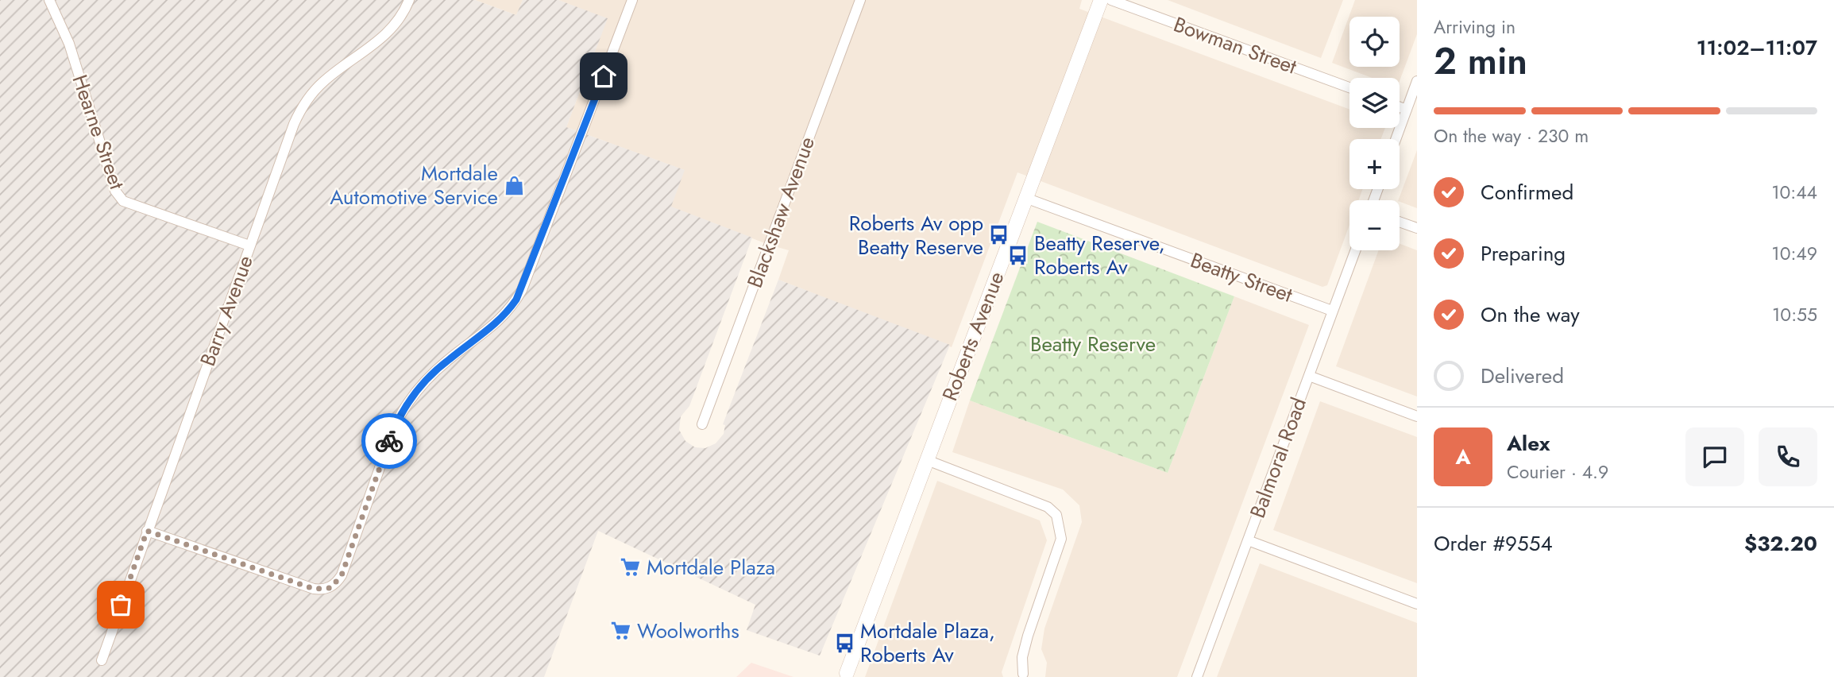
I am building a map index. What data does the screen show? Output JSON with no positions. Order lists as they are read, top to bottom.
{
  "streets": {
    "street": [
      "Bowman Street",
      "Hearne Street",
      "Blackshaw Avenue",
      "Beatty Street",
      "Barry Avenue",
      "Roberts Avenue",
      "Balmoral Road"
    ]
  },
  "crossings": [
    ["Hearne Street", "Barry Avenue"],
    ["Beatty Street", "Roberts Avenue"],
    ["Beatty Street", "Balmoral Road"]
  ],
  "parks": ["Beatty Reserve"],
  "places": {
    "shop": ["Mortdale Automotive Service"],
    "bus stop": ["Roberts Av opp Beatty Reserve", "Beatty Reserve, Roberts Av", "Mortdale Plaza, Roberts Av"],
    "supermarket": ["Mortdale Plaza", "Woolworths"]
  },
  "page": {
    "heading": ["2 min", "Arriving in", "11:02–11:07"],
    "panel": [
      "Alex",
      "Courier · 4.9",
      "Order #9554",
      "$32.20"
    ],
    "map_buttons": ["+", "−"],
    "bar": "On the way · 230 m",
    "list": [
      ["Confirmed", "10:44"],
      ["Preparing", "10:49"],
      ["On the way", "10:55"],
      "Delivered"
    ],
    "round": "A"
  }
}
